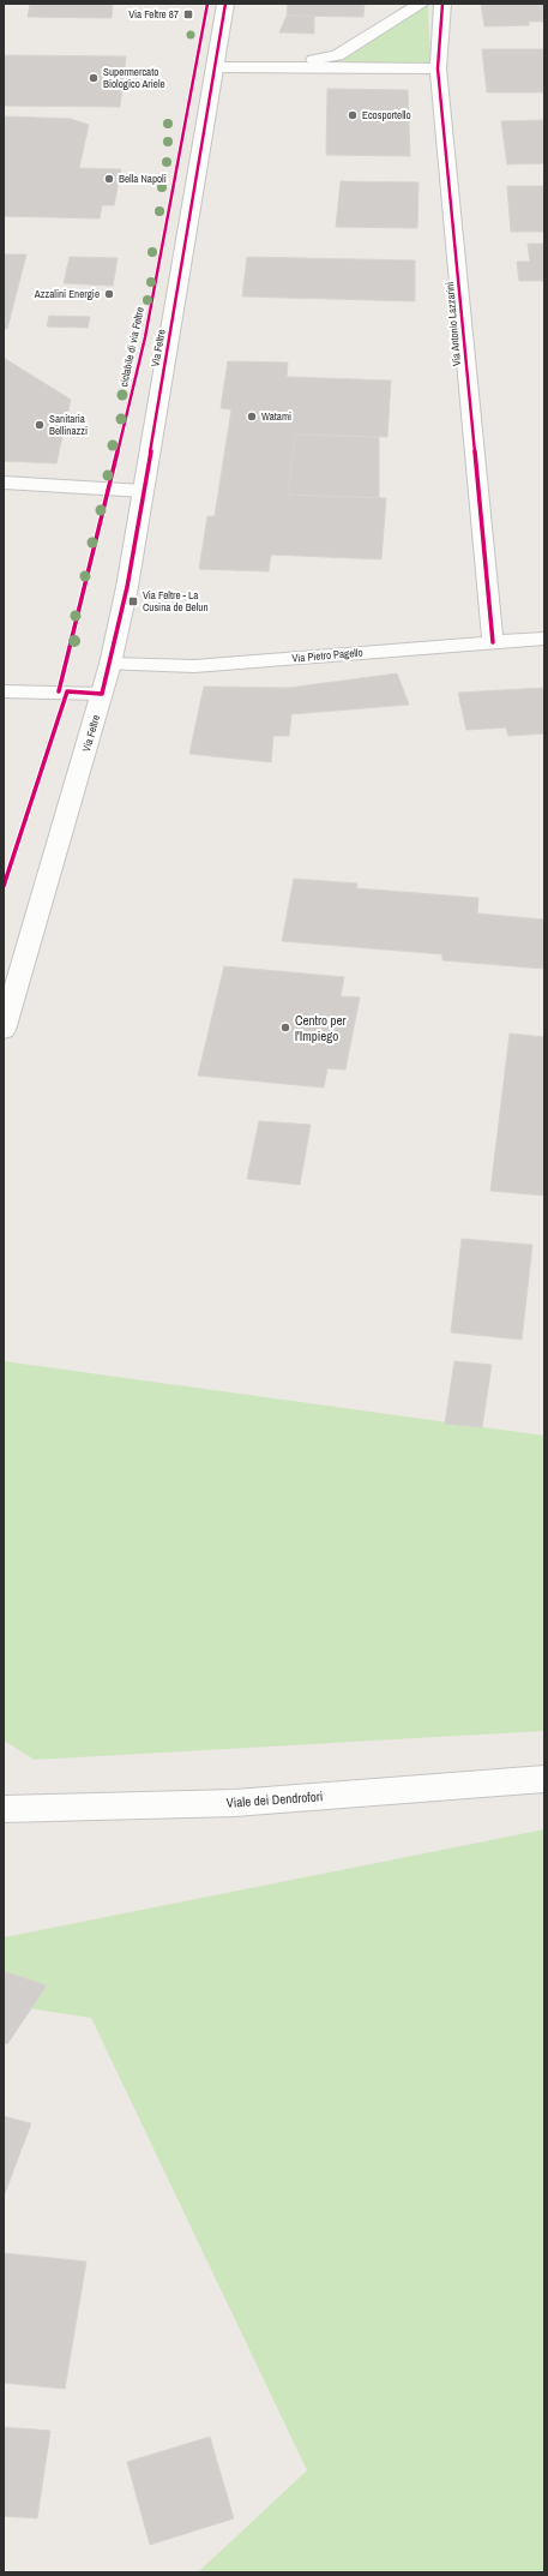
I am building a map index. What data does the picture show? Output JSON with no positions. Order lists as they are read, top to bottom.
{
  "streets": {
    "street": [
      "Via Antonio Lazzarini",
      "Via Feltre",
      "Via Pietro Pagello",
      "Viale dei Dendrofori"
    ],
    "cycle path": ["ciclabile di via Feltre"]
  },
  "crossings": [
    ["Via Antonio Lazzarini", "Via Pietro Pagello"],
    ["Via Feltre", "Via Pietro Pagello"]
  ],
  "places": {
    "transit": ["Via Feltre 87", "Via Feltre - La Cusina de Belun"],
    "other": [
      "Supermercato Biologico Ariele",
      "Ecosportello",
      "Bella Napoli",
      "Azzalini Energie",
      "Watami",
      "Sanitaria Bellinazzi",
      "Centro per l'Impiego"
    ]
  }
}
